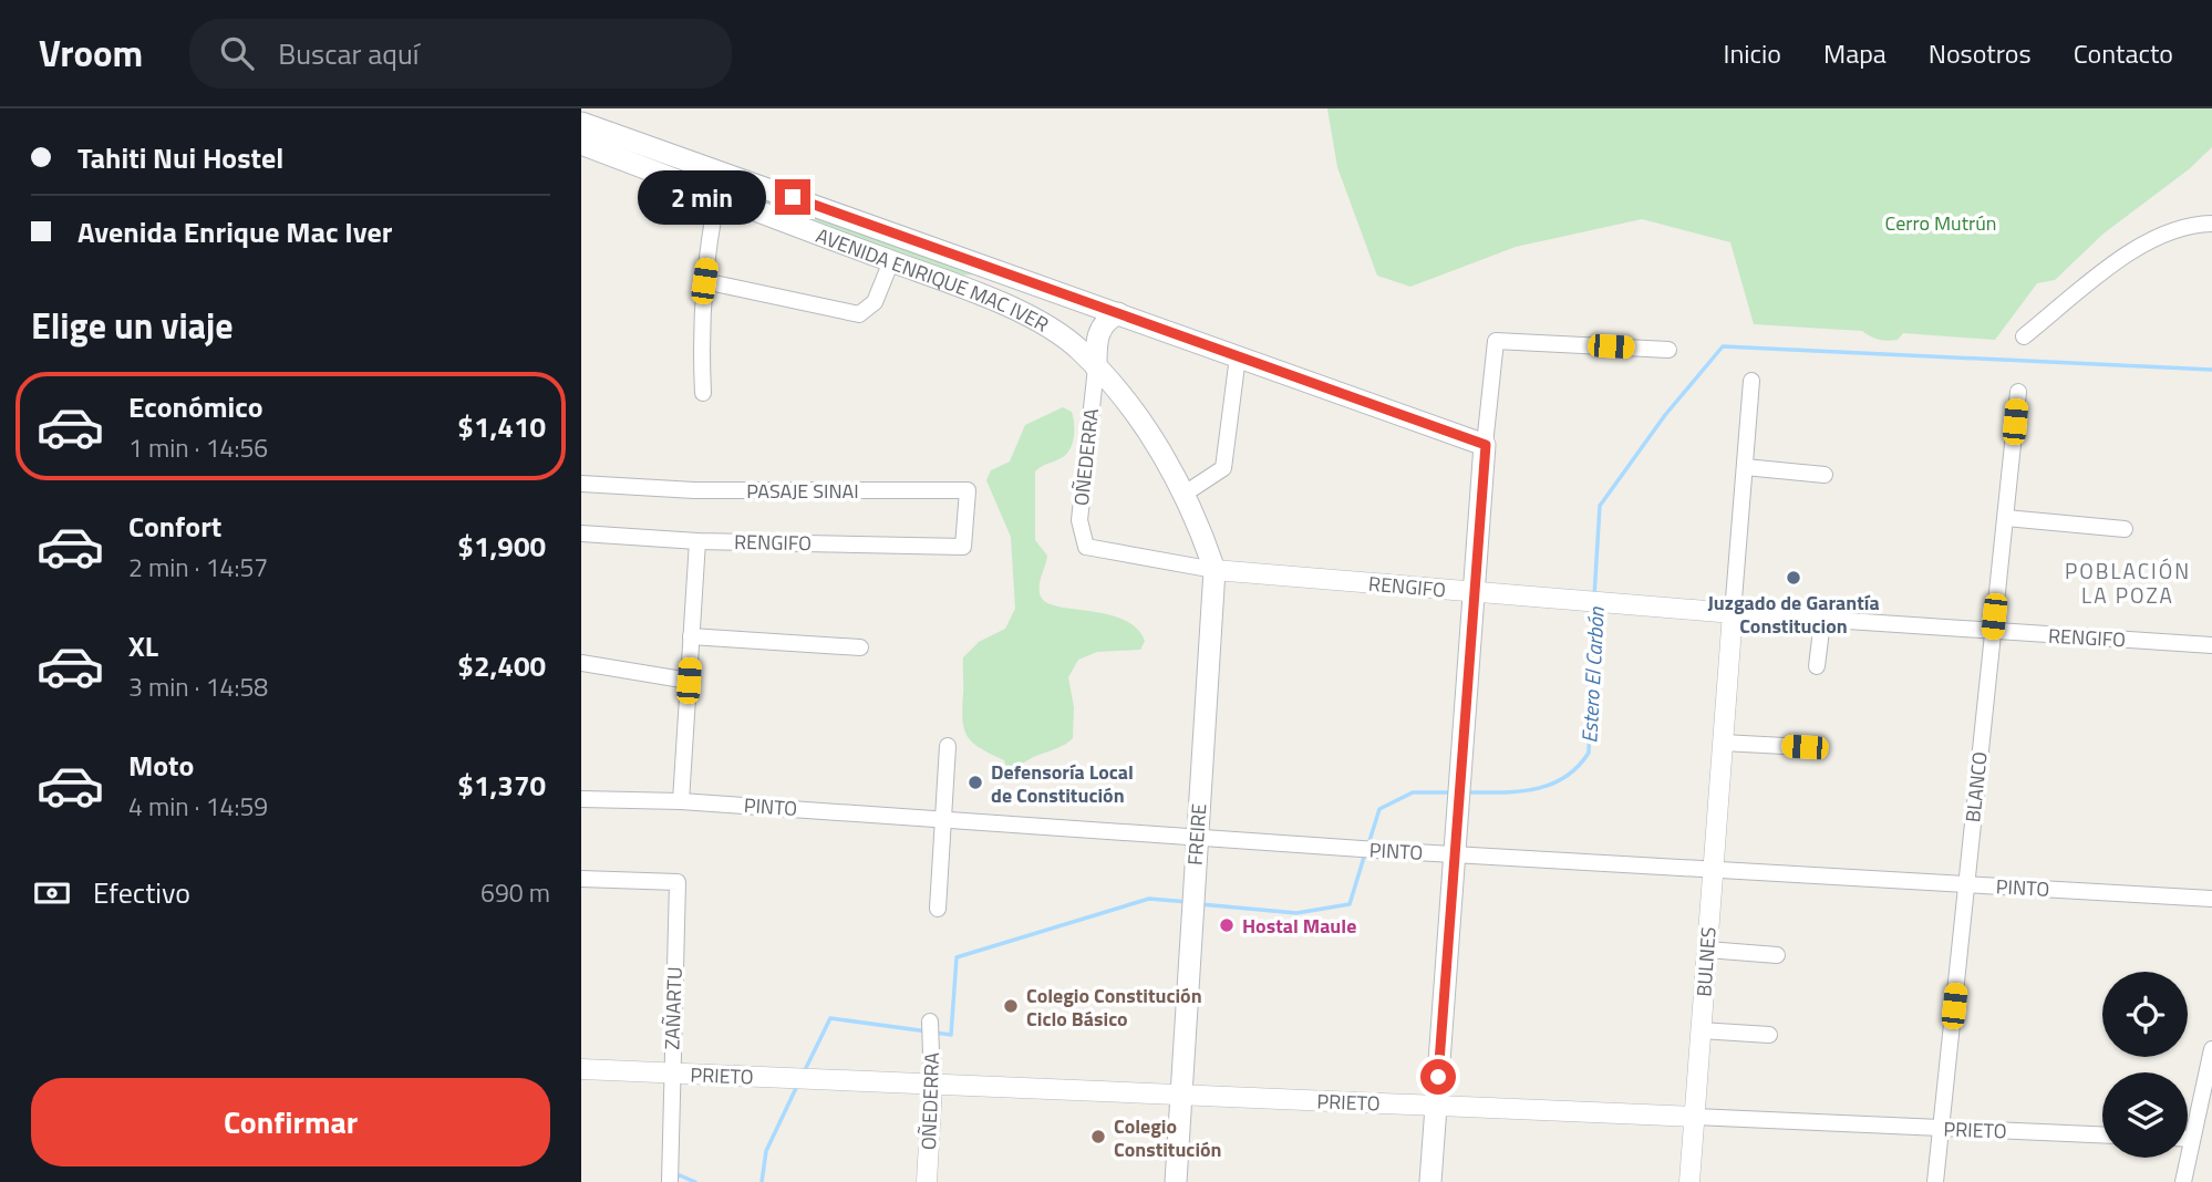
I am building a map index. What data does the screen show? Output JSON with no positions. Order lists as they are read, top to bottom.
{
  "streets": {
    "main road": ["AVENIDA ENRIQUE MAC IVER", "FREIRE"],
    "street": [
      "OÑEDERRA",
      "PASAJE SINAI",
      "RENGIFO",
      "BLANCO",
      "PINTO",
      "BULNES",
      "ZAÑARTU",
      "PRIETO"
    ]
  },
  "crossings": [
    ["AVENIDA ENRIQUE MAC IVER", "OÑEDERRA"],
    ["AVENIDA ENRIQUE MAC IVER", "FREIRE"],
    ["OÑEDERRA", "RENGIFO"],
    ["OÑEDERRA", "FREIRE"],
    ["OÑEDERRA", "PRIETO"],
    ["PASAJE SINAI", "RENGIFO"],
    ["RENGIFO", "BLANCO"],
    ["RENGIFO", "FREIRE"],
    ["RENGIFO", "BULNES"],
    ["BLANCO", "PINTO"],
    ["BLANCO", "PRIETO"],
    ["PINTO", "FREIRE"],
    ["PINTO", "BULNES"],
    ["FREIRE", "PRIETO"],
    ["BULNES", "PRIETO"],
    ["ZAÑARTU", "PRIETO"]
  ],
  "districts": ["POBLACIÓN LA POZA"],
  "water": ["Estero El Carbón"],
  "parks": ["Cerro Mutrún"],
  "places": [
    "Juzgado de Garantía Constitucion",
    "Defensoría Local de Constitución",
    "Hostal Maule",
    "Colegio Constitución Ciclo Básico",
    "Colegio Constitución"
  ],
  "page": {
    "header": "Vroom",
    "search": "Buscar aquí",
    "nav": [
      "Inicio",
      "Mapa",
      "Nosotros",
      "Contacto"
    ],
    "banner": ["Tahiti Nui Hostel", "Avenida Enrique Mac Iver"],
    "bubble": "2 min",
    "heading": "Elige un viaje",
    "list": [
      {
        "name": "Económico",
        "note": "1 min · 14:56",
        "value": "$1,410"
      },
      {
        "name": "Confort",
        "note": "2 min · 14:57",
        "value": "$1,900"
      },
      {
        "name": "XL",
        "note": "3 min · 14:58",
        "value": "$2,400"
      },
      {
        "name": "Moto",
        "note": "4 min · 14:59",
        "value": "$1,370"
      }
    ],
    "pay": ["Efectivo", "690 m"],
    "buttons": "Confirmar"
  }
}
